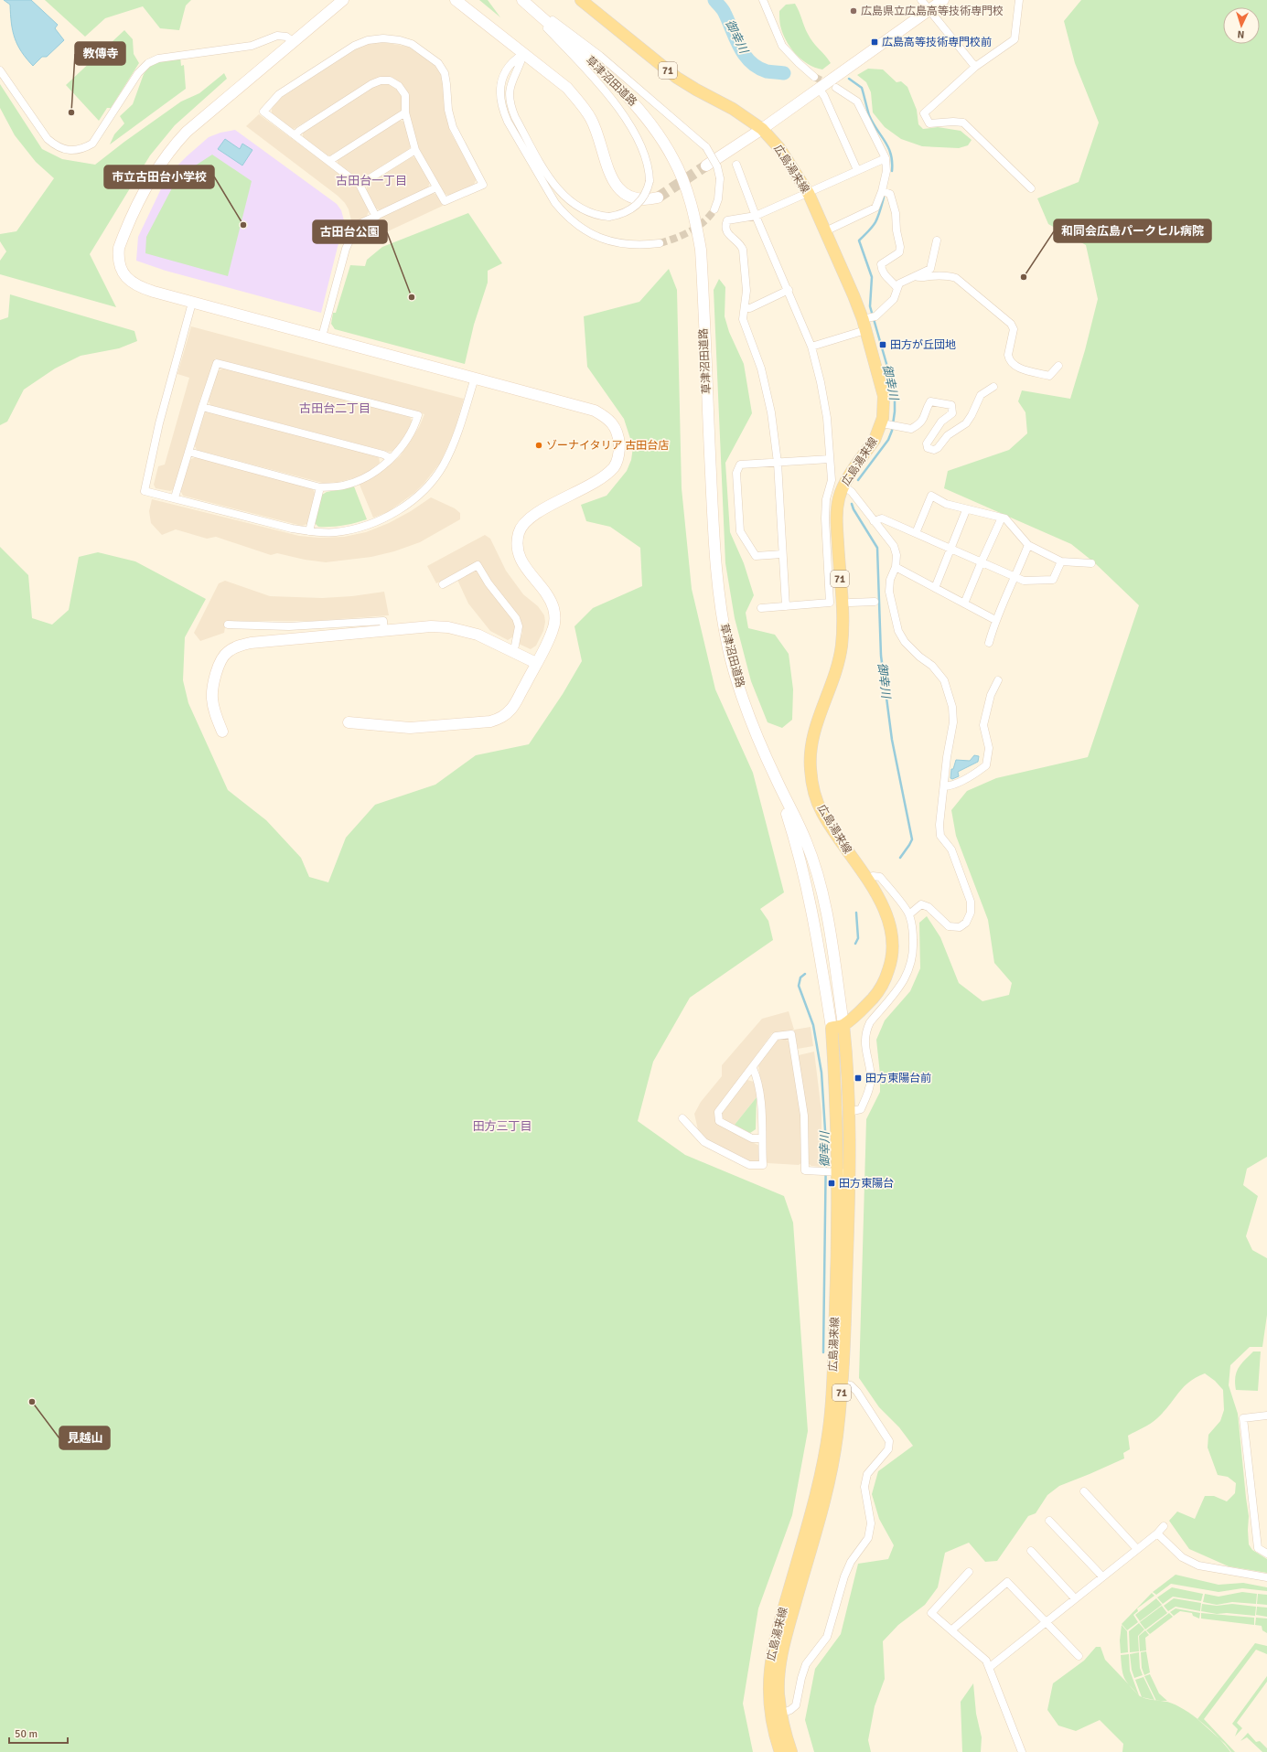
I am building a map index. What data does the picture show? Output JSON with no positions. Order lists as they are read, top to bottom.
{
  "streets": {
    "main road": ["71", "広島湯来線"],
    "street": ["草津沼田道路"]
  },
  "districts": ["古田台一丁目", "古田台二丁目", "田方三丁目"],
  "water": ["御幸川"],
  "places": {
    "other": [
      "広島県立広島高等技術専門校",
      "教傳寺",
      "市立古田台小学校",
      "和同会広島パークヒル病院",
      "古田台公園",
      "ゾーナイタリア 古田台店",
      "見越山"
    ],
    "transit": [
      "広島高等技術専門校前",
      "田方が丘団地",
      "田方東陽台前",
      "田方東陽台"
    ]
  },
  "scale_bar": "50 m",
  "north": "bottom"
}
